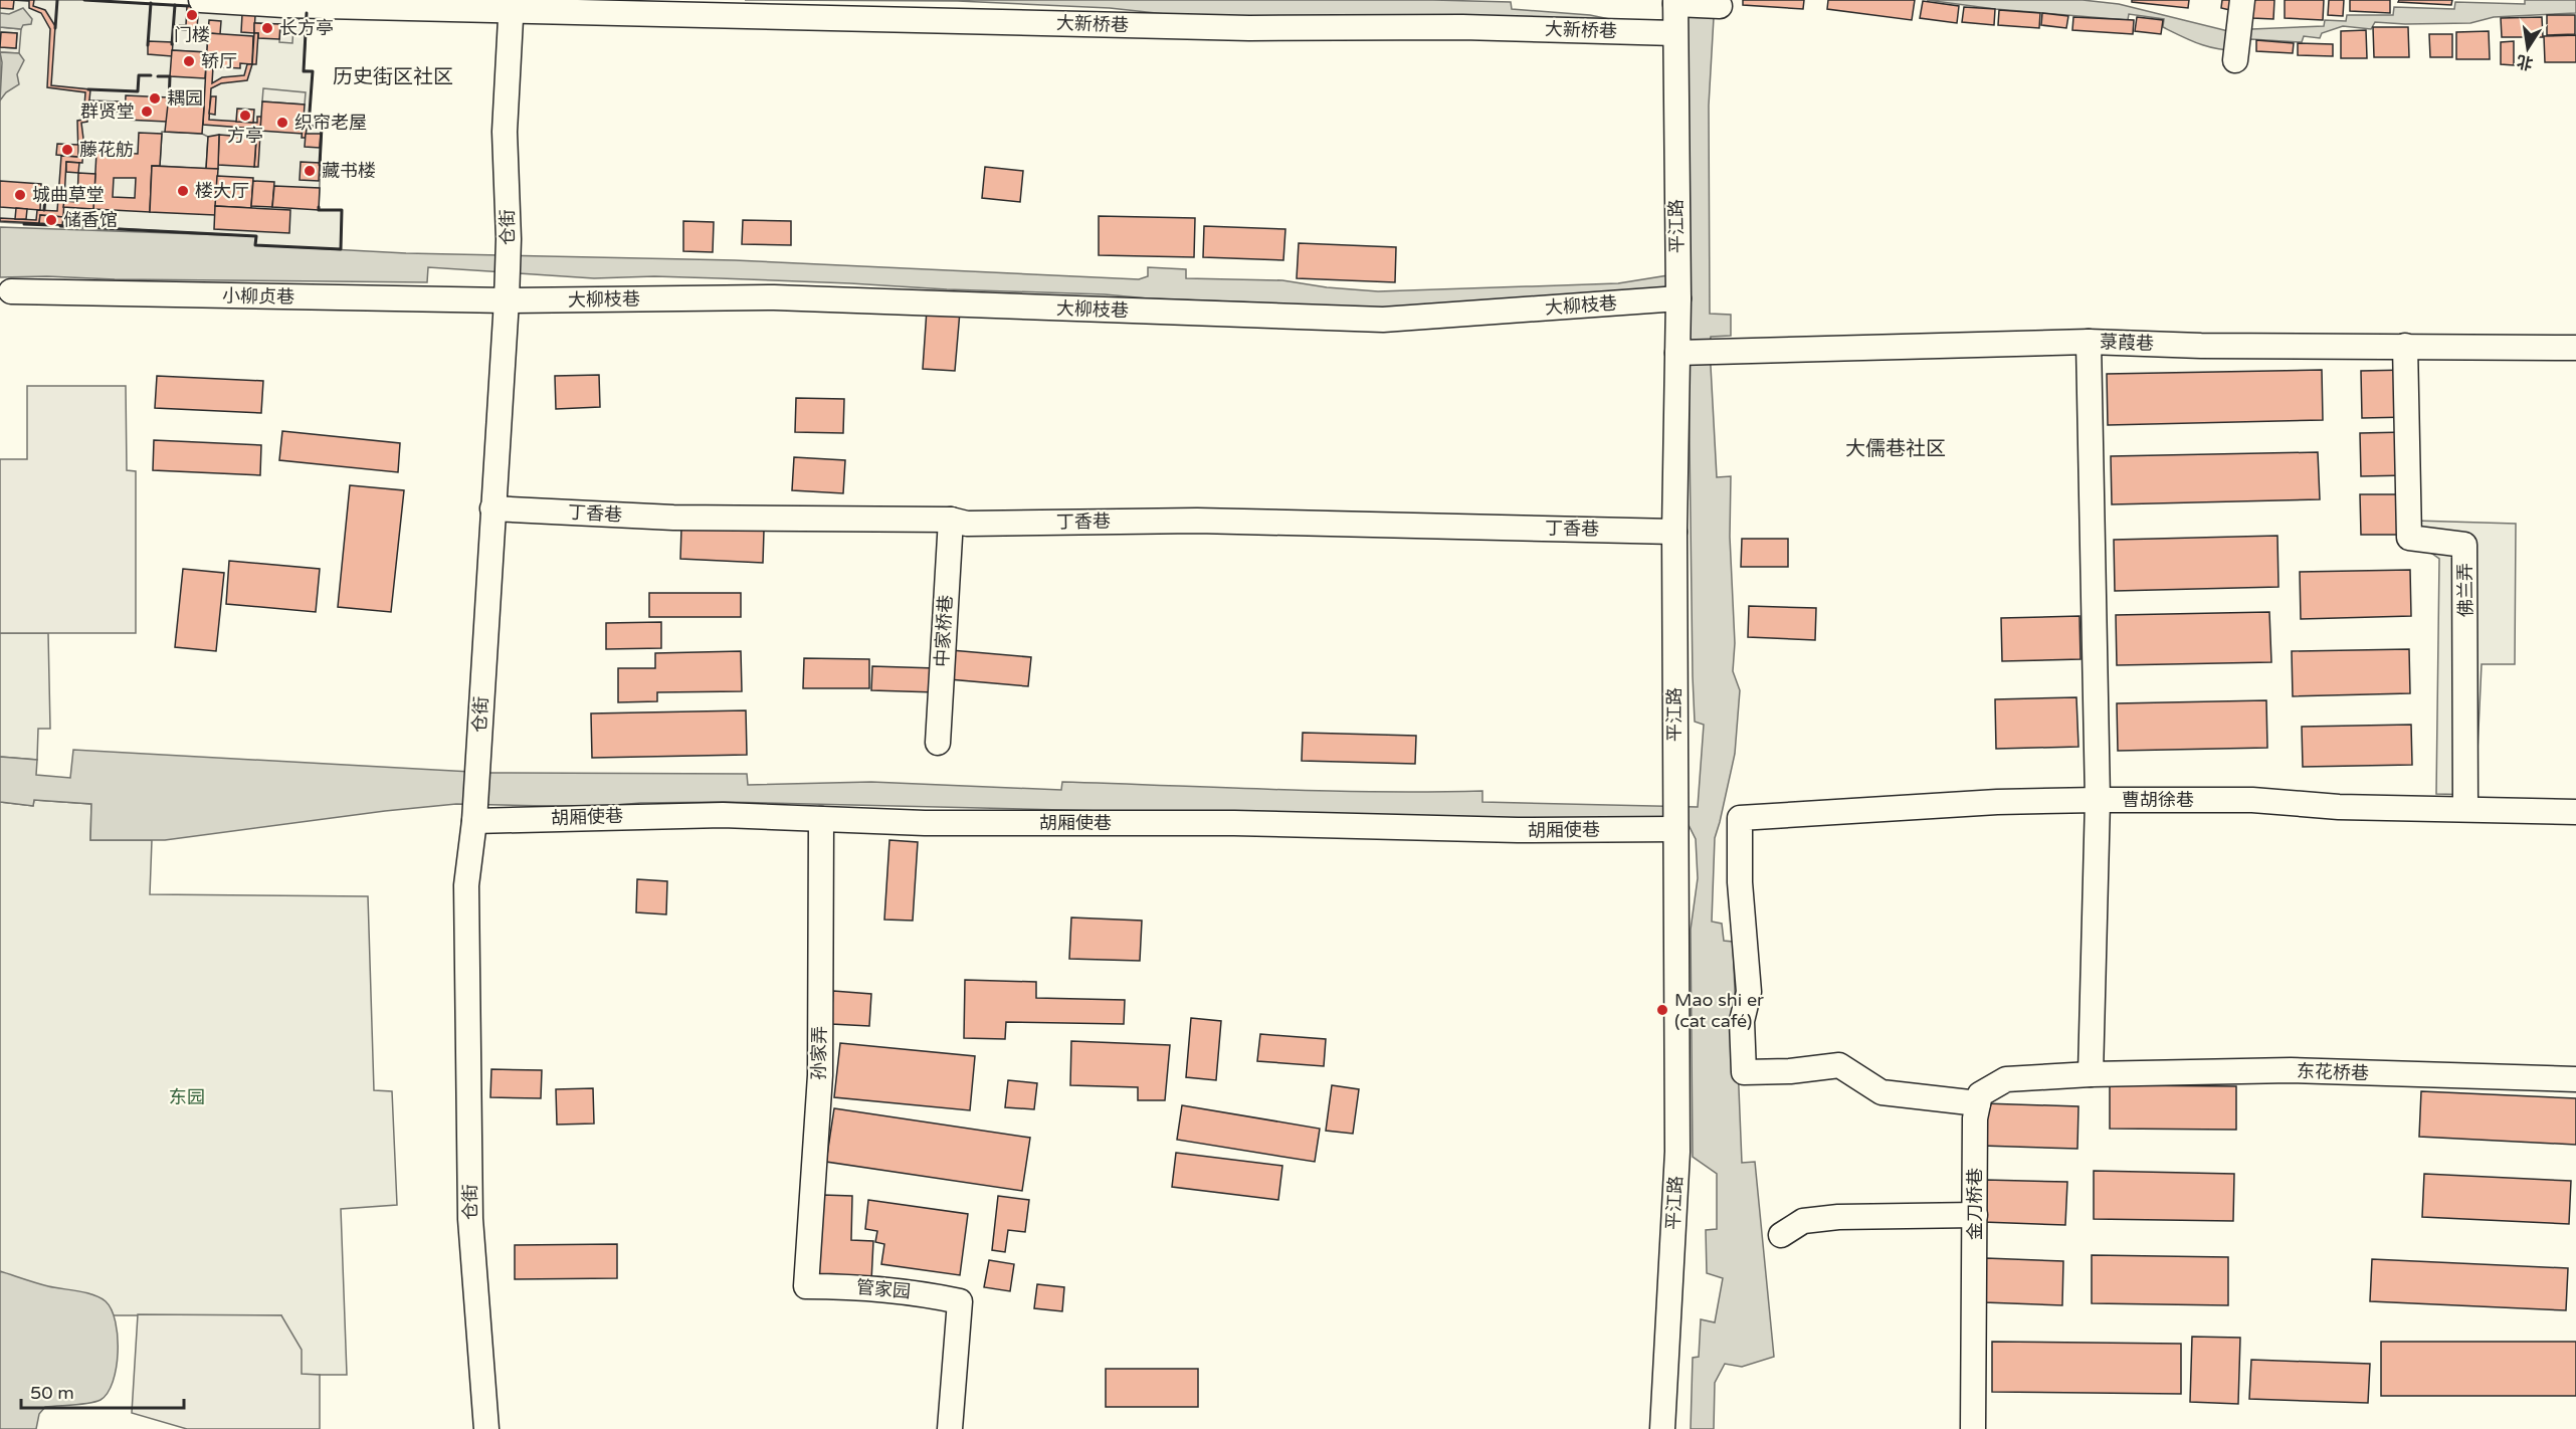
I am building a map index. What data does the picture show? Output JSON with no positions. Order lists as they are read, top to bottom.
{
  "streets": {
    "street": [
      "大新桥巷",
      "平江路",
      "仓街",
      "小柳贞巷",
      "大柳枝巷",
      "菉葭巷",
      "丁香巷",
      "佛兰弄",
      "中家桥巷",
      "曹胡徐巷",
      "胡厢使巷",
      "孙家弄",
      "东花桥巷",
      "金刀桥巷",
      "管家园"
    ]
  },
  "crossings": [
    ["大新桥巷", "平江路"],
    ["大新桥巷", "仓街"],
    ["平江路", "大柳枝巷"],
    ["平江路", "菉葭巷"],
    ["平江路", "丁香巷"],
    ["平江路", "胡厢使巷"],
    ["仓街", "小柳贞巷"],
    ["仓街", "大柳枝巷"],
    ["仓街", "丁香巷"],
    ["仓街", "胡厢使巷"],
    ["小柳贞巷", "大柳枝巷"],
    ["菉葭巷", "佛兰弄"],
    ["丁香巷", "中家桥巷"],
    ["佛兰弄", "曹胡徐巷"],
    ["曹胡徐巷", "金刀桥巷"],
    ["胡厢使巷", "孙家弄"],
    ["孙家弄", "管家园"]
  ],
  "districts": ["历史街区社区", "大儒巷社区"],
  "parks": ["东园"],
  "places": [
    "门楼",
    "长方亭",
    "轿厅",
    "耦园",
    "群贤堂",
    "方亭",
    "织帘老屋",
    "藤花舫",
    "藏书楼",
    "楼大厅",
    "城曲草堂",
    "储香馆",
    "Mao shi er (cat café)"
  ],
  "scale_bar": "50 m",
  "north": "bottom"
}
